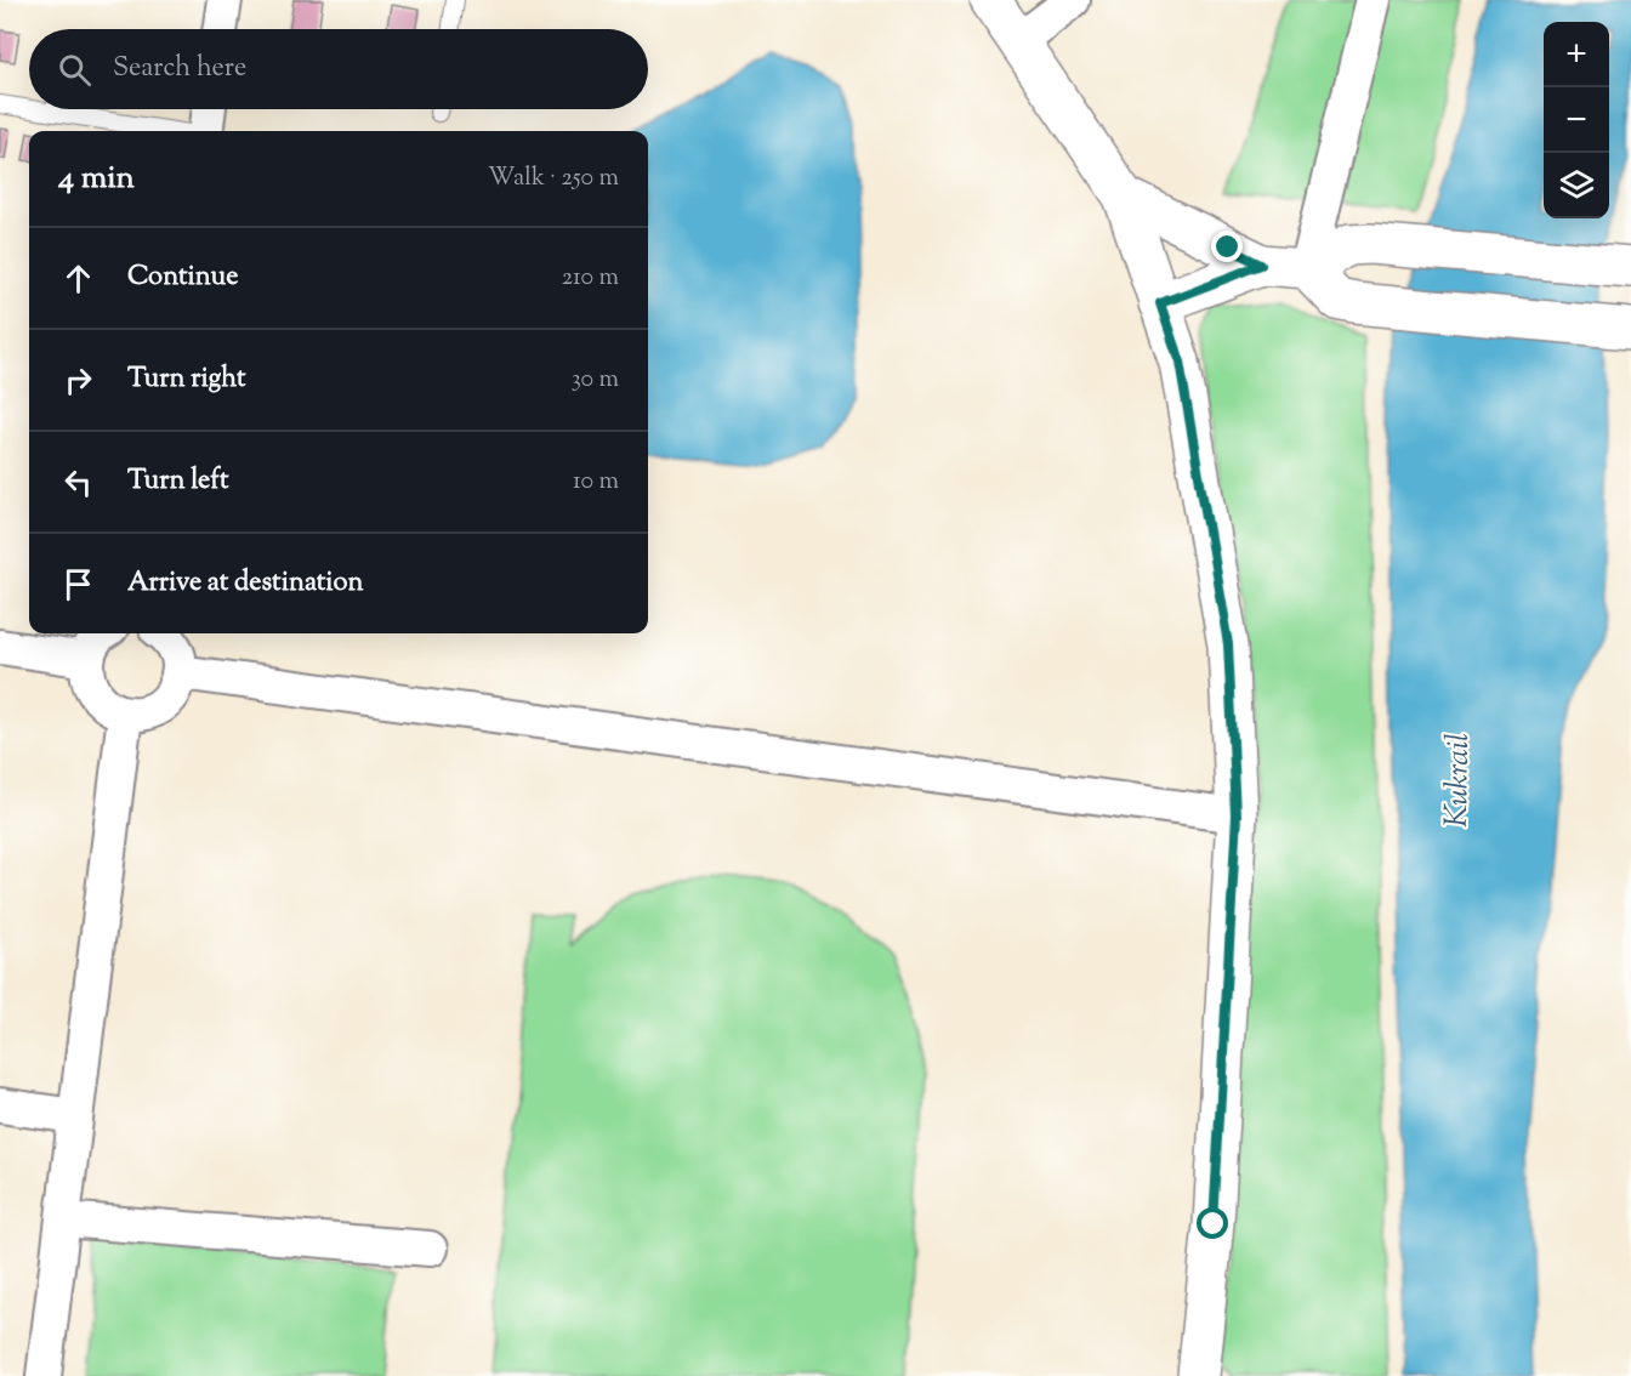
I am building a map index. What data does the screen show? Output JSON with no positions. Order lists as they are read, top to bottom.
{
  "water": ["Kukrail"],
  "page": {
    "map_buttons": ["+", "−"],
    "search": "Search here",
    "heading": ["4 min", "Walk · 250 m"],
    "list": [
      ["Continue", "210 m"],
      ["Turn right", "30 m"],
      ["Turn left", "10 m"],
      "Arrive at destination"
    ]
  }
}
